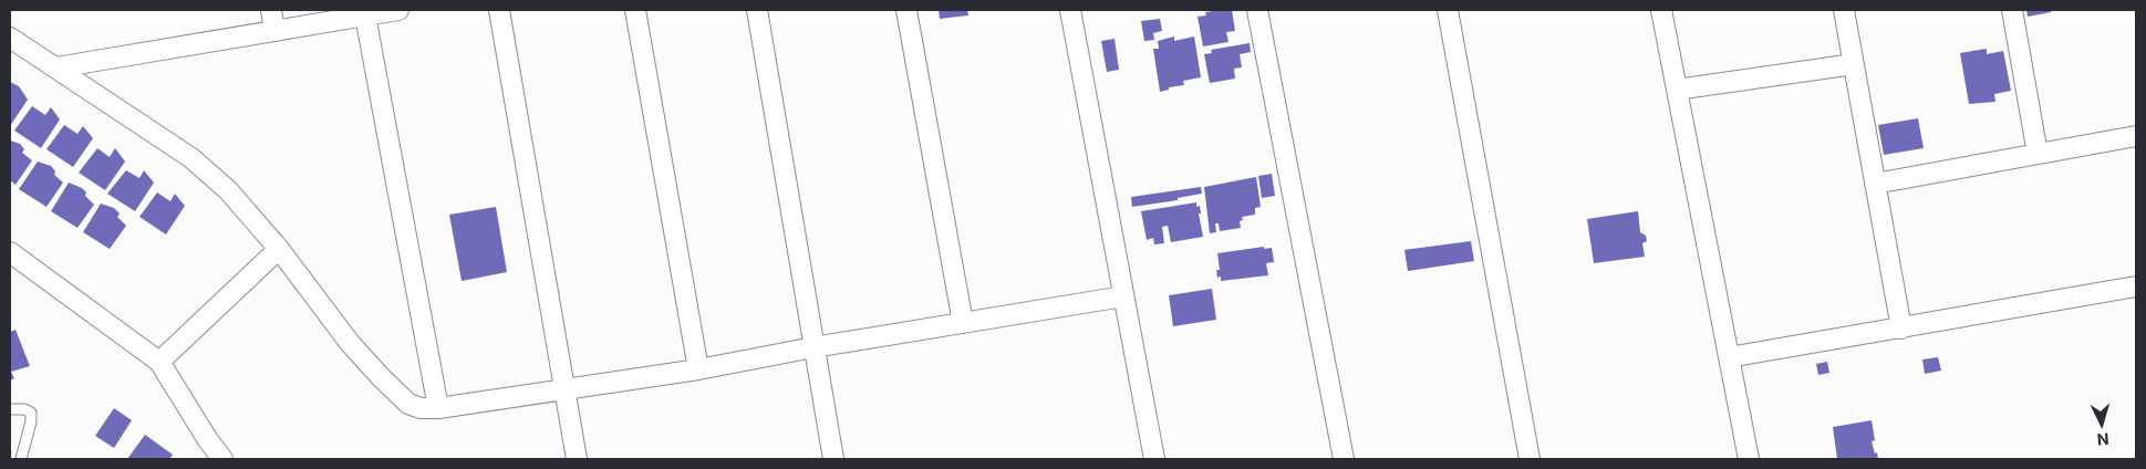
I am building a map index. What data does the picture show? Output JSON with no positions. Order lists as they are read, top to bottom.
{
  "north": "bottom"
}
